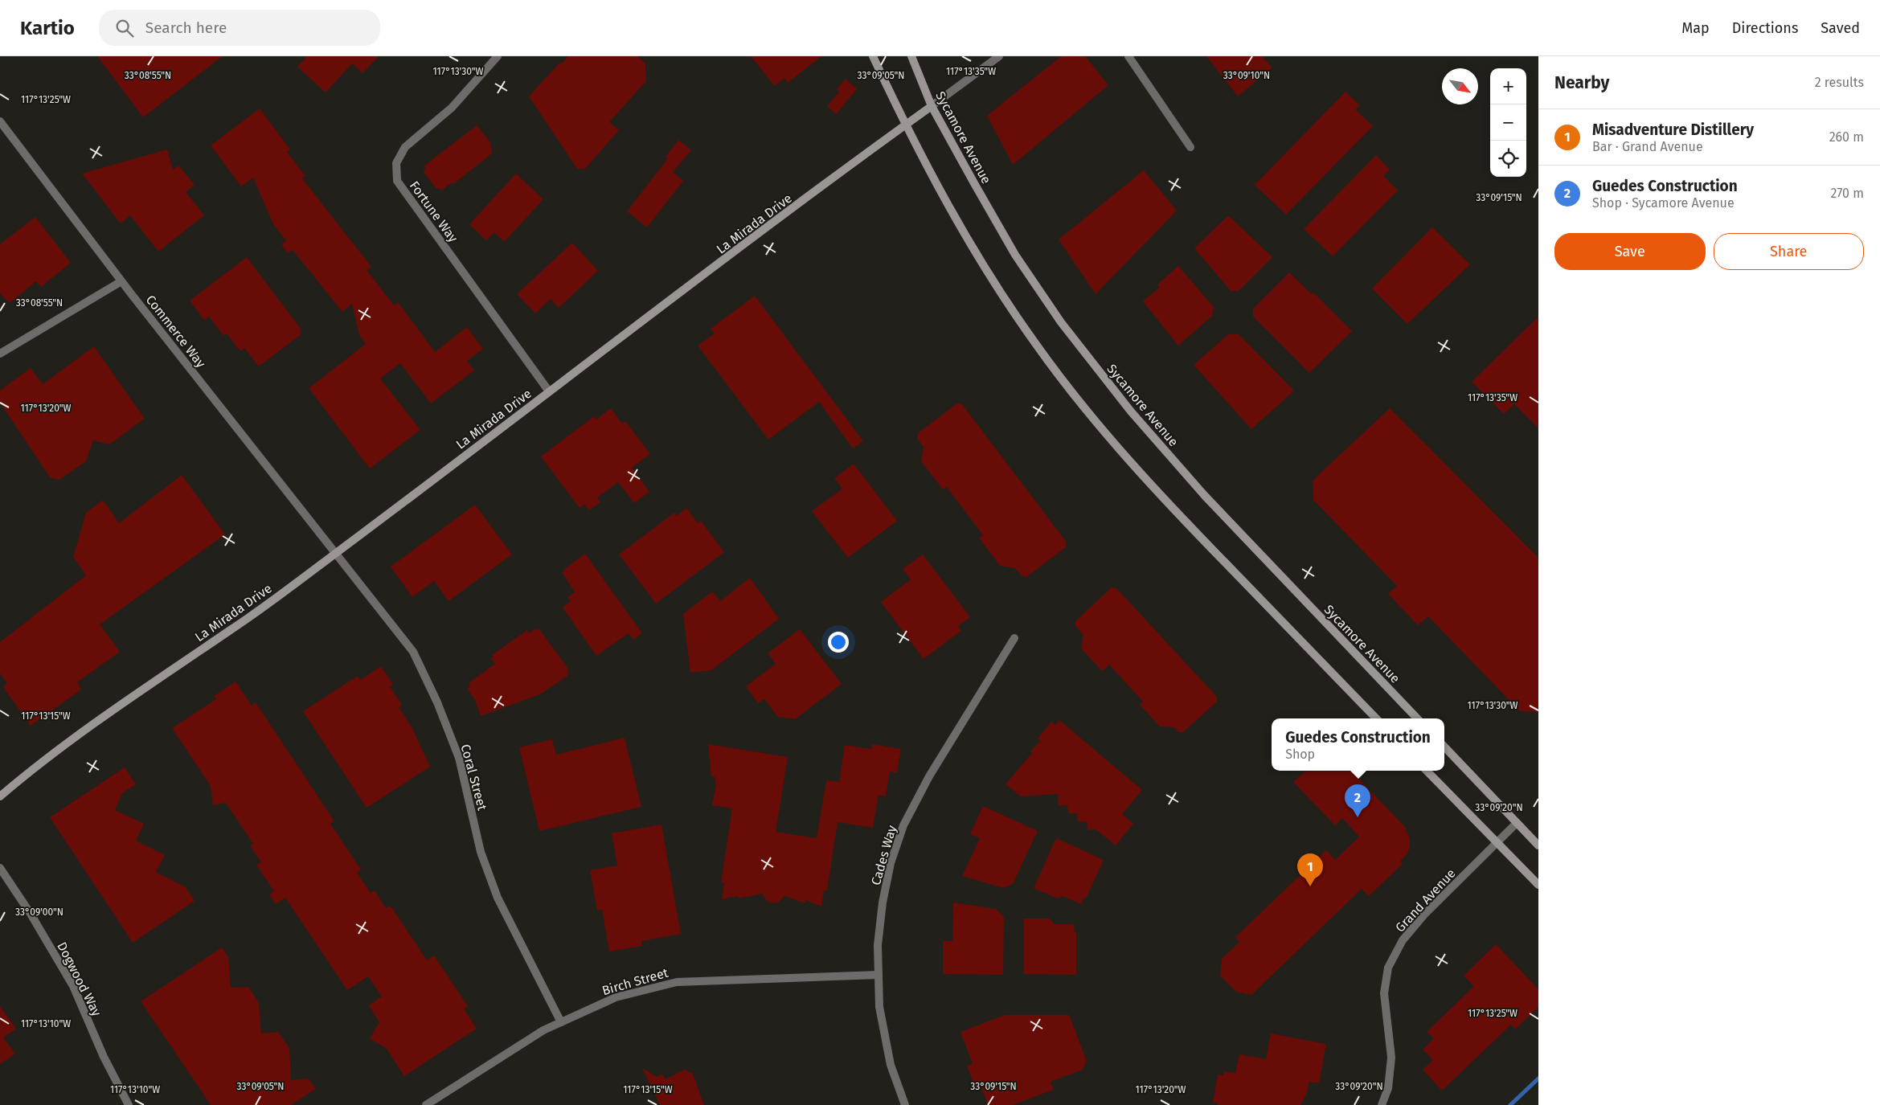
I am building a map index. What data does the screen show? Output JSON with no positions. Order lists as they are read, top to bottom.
{
  "streets": {
    "main road": ["Sycamore Avenue", "La Mirada Drive"],
    "street": [
      "Fortune Way",
      "Commerce Way",
      "Coral Street",
      "Cades Way",
      "Grand Avenue",
      "Dogwood Way",
      "Birch Street"
    ]
  },
  "crossings": [
    ["Sycamore Avenue", "La Mirada Drive"],
    ["Fortune Way", "La Mirada Drive"],
    ["La Mirada Drive", "Commerce Way"],
    ["La Mirada Drive", "Coral Street"],
    ["Commerce Way", "Coral Street"],
    ["Coral Street", "Birch Street"],
    ["Cades Way", "Birch Street"]
  ],
  "north": "bottom right",
  "page": {
    "header": "Kartio",
    "search": "Search here",
    "nav": ["Map", "Directions", "Saved"],
    "heading": ["Nearby", "2 results"],
    "map_buttons": ["+", "−"],
    "list": [
      {
        "mark": "1",
        "name": "Misadventure Distillery",
        "note": "Bar · Grand Avenue",
        "value": "260 m"
      },
      {
        "mark": "2",
        "name": "Guedes Construction",
        "note": "Shop · Sycamore Avenue",
        "value": "270 m"
      }
    ],
    "buttons": ["Save", "Share"],
    "popup": ["Guedes Construction", "Shop"],
    "pins": ["2", "1"]
  },
  "coordinates": [
    "117°13'30\"W",
    "117°13'35\"W",
    "33°08'55\"N",
    "33°09'05\"N",
    "33°09'10\"N",
    "117°13'25\"W",
    "33°09'15\"N",
    "117°13'20\"W",
    "117°13'15\"W",
    "33°09'20\"N",
    "33°09'00\"N",
    "117°13'10\"W"
  ]
}
